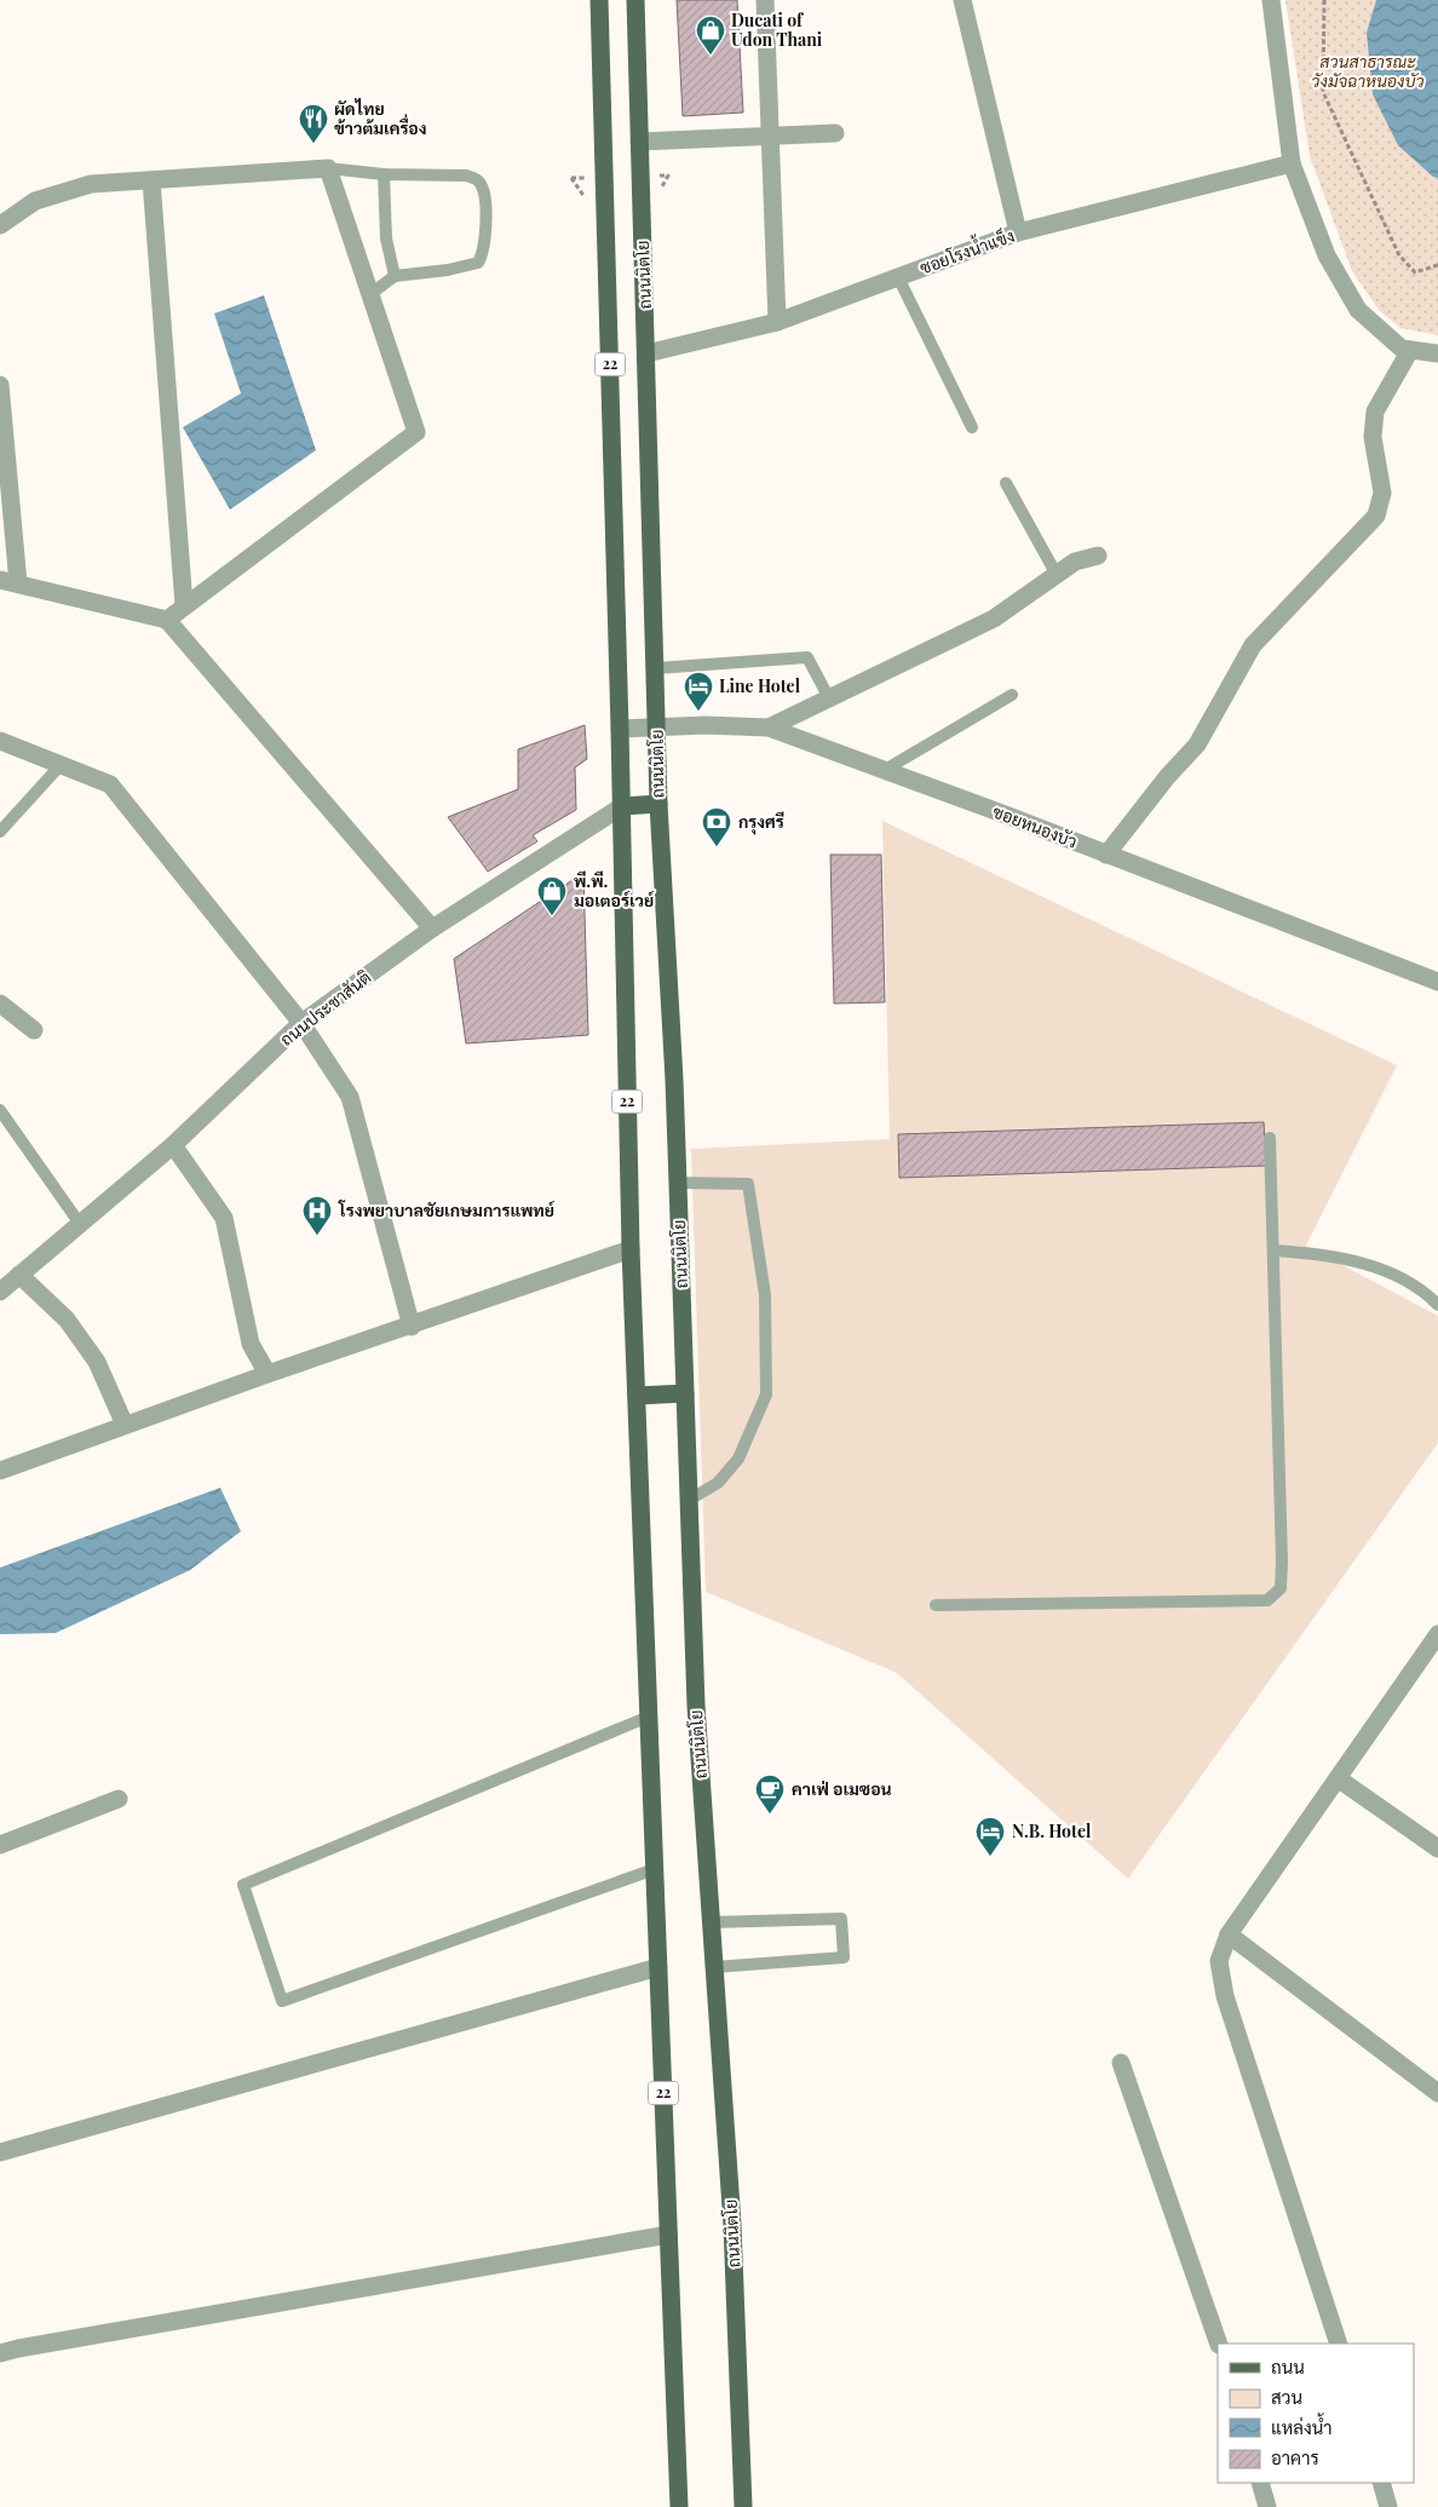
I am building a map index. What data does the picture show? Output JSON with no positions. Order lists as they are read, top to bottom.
{
  "streets": {
    "main road": ["ถนนนิตโย", "22", "ถนนประชาสันติ"],
    "street": ["ซอยโรงน้ำแข็ง", "ซอยหนองบัว"]
  },
  "crossings": [
    ["ซอยโรงน้ำแข็ง", "ถนนนิตโย"],
    ["ถนนนิตโย", "ซอยหนองบัว"],
    ["ถนนนิตโย", "ถนนประชาสันติ"],
    ["22", "ซอยหนองบัว"],
    ["22", "ถนนประชาสันติ"]
  ],
  "parks": ["สวนสาธารณะ วังมัจฉาหนองบัว"],
  "places": {
    "shop": ["Ducati of Udon Thani", "พี.พี. มอเตอร์เวย์"],
    "restaurant": ["ผัดไทย ข้าวต้มเครื่อง"],
    "hotel": ["Line Hotel", "N.B. Hotel"],
    "bank": ["กรุงศรี"],
    "hospital": ["โรงพยาบาลชัยเกษมการแพทย์"],
    "cafe": ["คาเฟ่ อเมซอน"]
  },
  "legend": [
    "ถนน",
    "สวน",
    "แหล่งน้ำ",
    "อาคาร"
  ]
}
